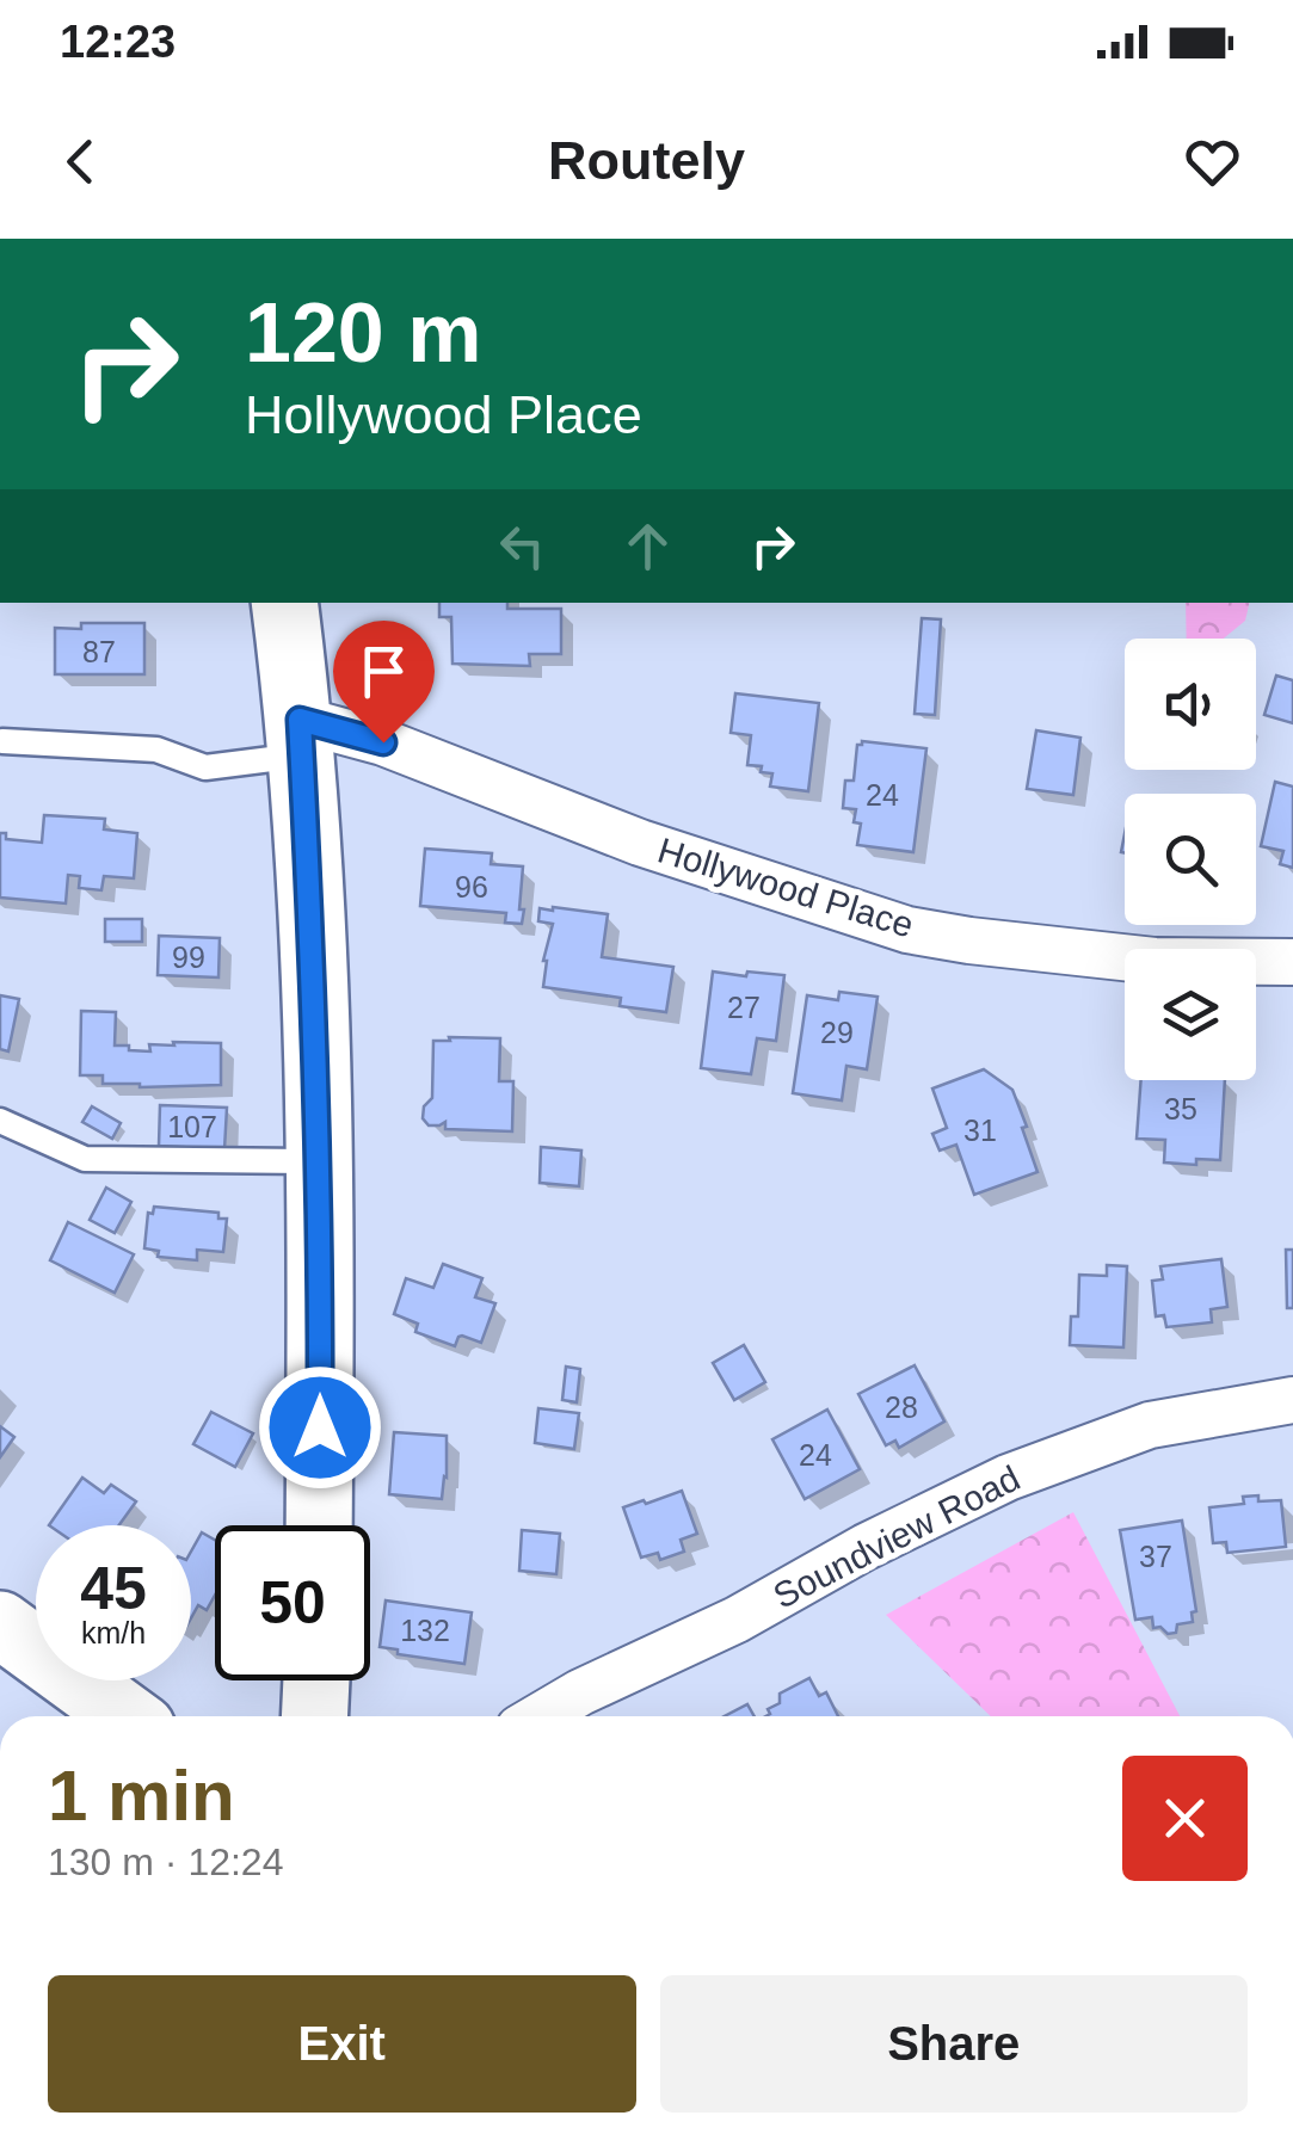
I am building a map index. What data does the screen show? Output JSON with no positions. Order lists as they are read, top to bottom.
{
  "streets": {
    "street": ["Hollywood Place", "Soundview Road"]
  },
  "house_numbers": [
    "87",
    "24",
    "96",
    "99",
    "27",
    "29",
    "35",
    "107",
    "31",
    "28",
    "24",
    "37",
    "132"
  ],
  "page": {
    "status": "12:23",
    "header": "Routely",
    "turn": ["120 m", "Hollywood Place"],
    "speed": "45 km/h",
    "limit": "50",
    "heading": ["1 min", "130 m · 12:24"],
    "buttons": ["Exit", "Share"]
  }
}
